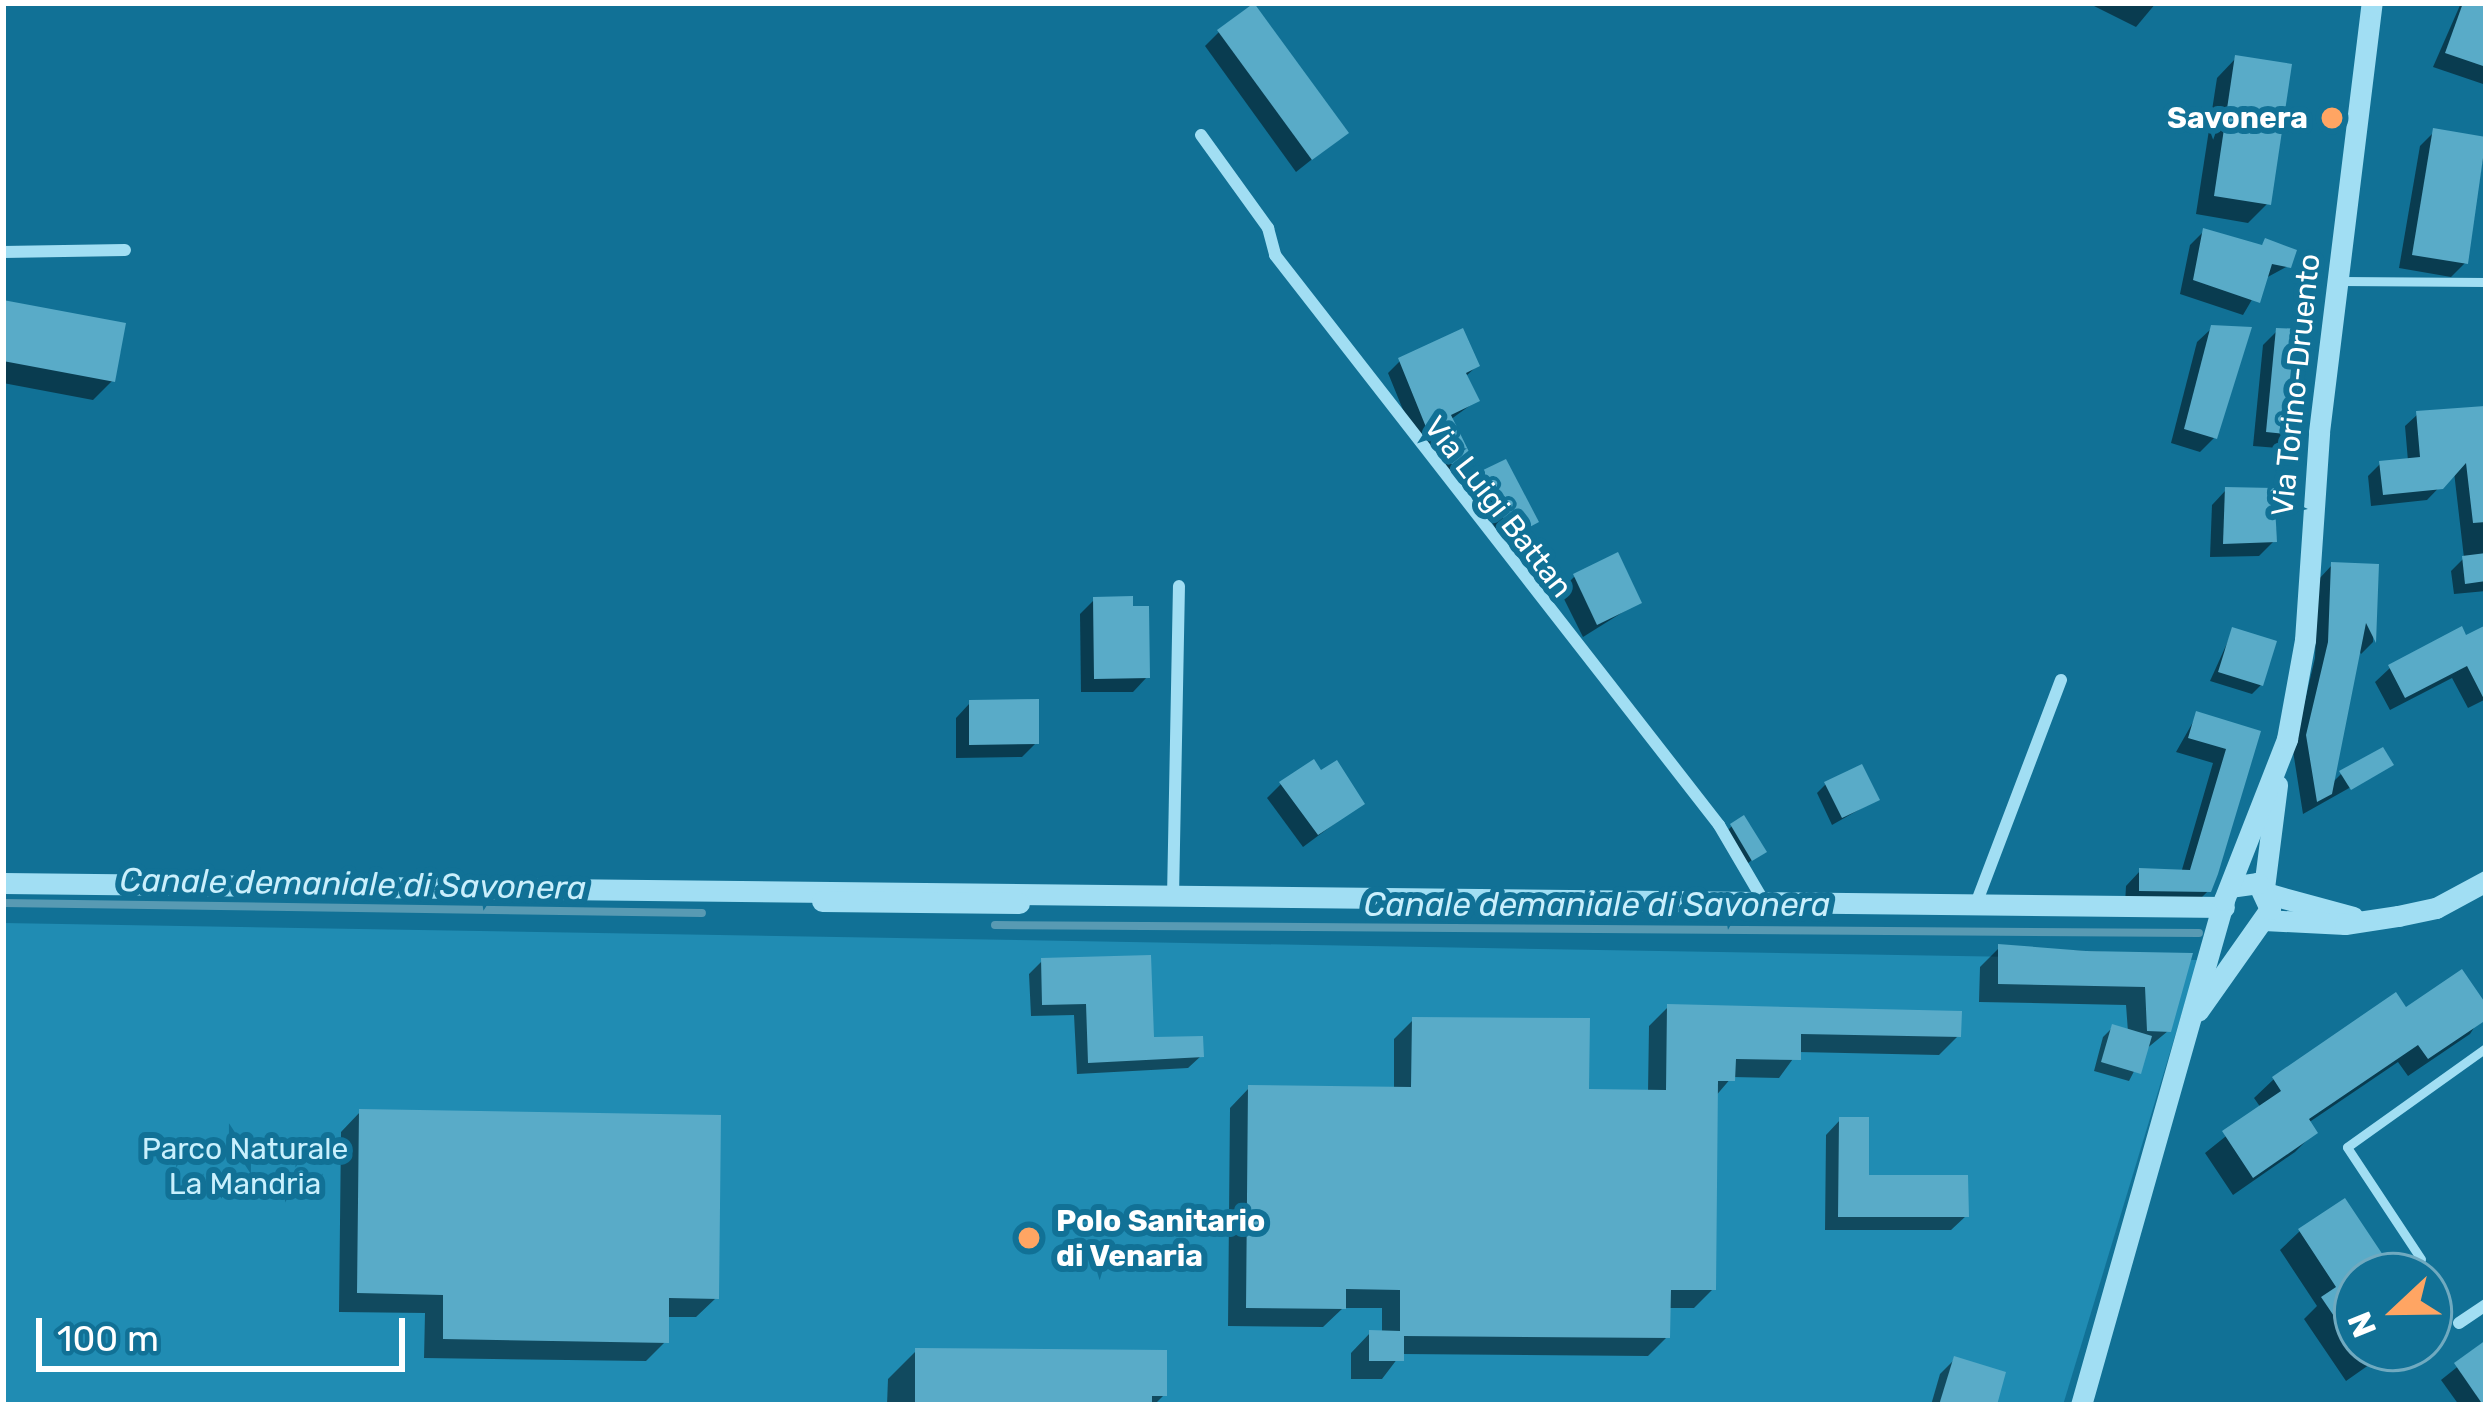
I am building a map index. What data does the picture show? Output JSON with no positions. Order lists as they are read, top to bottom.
{
  "streets": {
    "street": ["Via Torino-Druento", "Via Luigi Battan"]
  },
  "water": ["Canale demaniale di Savonera"],
  "parks": ["Parco Naturale La Mandria"],
  "places": ["Savonera", "Polo Sanitario di Venaria"],
  "scale_bar": "100 m",
  "north": "left"
}
